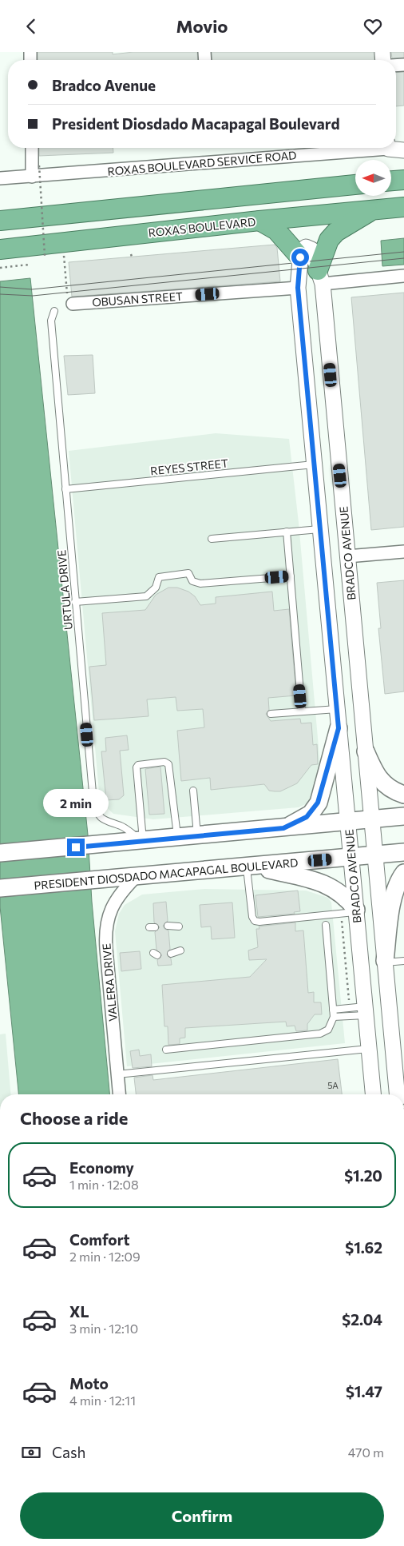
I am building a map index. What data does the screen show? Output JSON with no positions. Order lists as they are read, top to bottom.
{
  "streets": {
    "highway": ["ROXAS BOULEVARD"],
    "main road": ["PRESIDENT DIOSDADO MACAPAGAL BOULEVARD"],
    "street": [
      "ROXAS BOULEVARD SERVICE ROAD",
      "OBUSAN STREET",
      "BRADCO AVENUE",
      "VALERA DRIVE"
    ],
    "lane": ["REYES STREET", "URTULA DRIVE"]
  },
  "crossings": [
    ["OBUSAN STREET", "BRADCO AVENUE"],
    ["REYES STREET", "BRADCO AVENUE"],
    ["REYES STREET", "URTULA DRIVE"],
    ["BRADCO AVENUE", "PRESIDENT DIOSDADO MACAPAGAL BOULEVARD"],
    ["PRESIDENT DIOSDADO MACAPAGAL BOULEVARD", "VALERA DRIVE"]
  ],
  "house_numbers": ["5A"],
  "north": "left",
  "page": {
    "header": "Movio",
    "banner": ["Bradco Avenue", "President Diosdado Macapagal Boulevard"],
    "bubble": "2 min",
    "heading": "Choose a ride",
    "list": [
      {
        "name": "Economy",
        "note": "1 min · 12:08",
        "value": "$1.20"
      },
      {
        "name": "Comfort",
        "note": "2 min · 12:09",
        "value": "$1.62"
      },
      {
        "name": "XL",
        "note": "3 min · 12:10",
        "value": "$2.04"
      },
      {
        "name": "Moto",
        "note": "4 min · 12:11",
        "value": "$1.47"
      }
    ],
    "pay": ["Cash", "470 m"],
    "buttons": "Confirm"
  }
}
